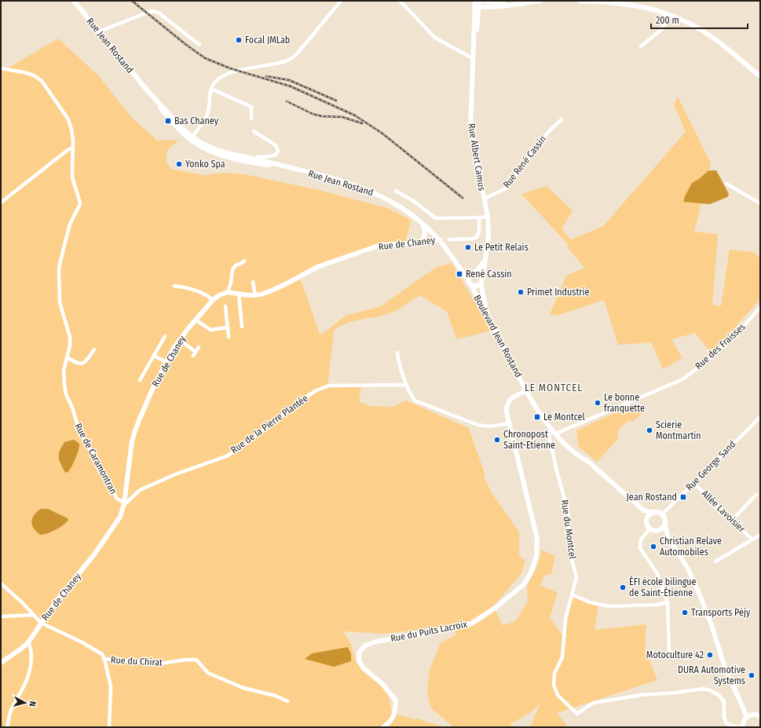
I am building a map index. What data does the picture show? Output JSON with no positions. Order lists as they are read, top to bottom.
{
  "streets": {
    "street": [
      "Rue Jean Rostand",
      "Rue Albert Camus",
      "Rue René Cassin",
      "Rue de Chaney",
      "Boulevard Jean Rostand",
      "Rue des Fraisses",
      "Rue de la Pierre Plantée",
      "Rue de Caramontran",
      "Rue George Sand",
      "Allée Lavoisier",
      "Rue du Montcel",
      "Rue du Puits Lacroix",
      "Rue du Chirat"
    ]
  },
  "crossings": [
    ["Rue Jean Rostand", "Rue Albert Camus"],
    ["Rue Jean Rostand", "Rue de Chaney"],
    ["Rue Jean Rostand", "Boulevard Jean Rostand"],
    ["Rue Albert Camus", "Rue René Cassin"],
    ["Rue Albert Camus", "Boulevard Jean Rostand"],
    ["Rue de Chaney", "Rue de la Pierre Plantée"],
    ["Rue de Chaney", "Rue de Caramontran"],
    ["Rue de Chaney", "Rue du Chirat"],
    ["Boulevard Jean Rostand", "Rue des Fraisses"],
    ["Boulevard Jean Rostand", "Rue du Montcel"],
    ["Boulevard Jean Rostand", "Rue du Puits Lacroix"],
    ["Rue de la Pierre Plantée", "Rue de Caramontran"],
    ["Rue George Sand", "Allée Lavoisier"]
  ],
  "districts": ["LE MONTCEL"],
  "places": {
    "other": [
      "Focal JMLab",
      "Yonko Spa",
      "Le Petit Relais",
      "Primet Industrie",
      "Le bonne franquette",
      "Scierie Montmartin",
      "Chronopost Saint-Etienne",
      "Christian Relave Automobiles",
      "ÉFI école bilingue de Saint-Étienne",
      "Transports Péjy",
      "Motoculture 42",
      "DURA Automotive Systems"
    ],
    "transit": [
      "Bas Chaney",
      "René Cassin",
      "Le Montcel",
      "Jean Rostand"
    ]
  },
  "scale_bar": "200 m",
  "north": "right"
}
